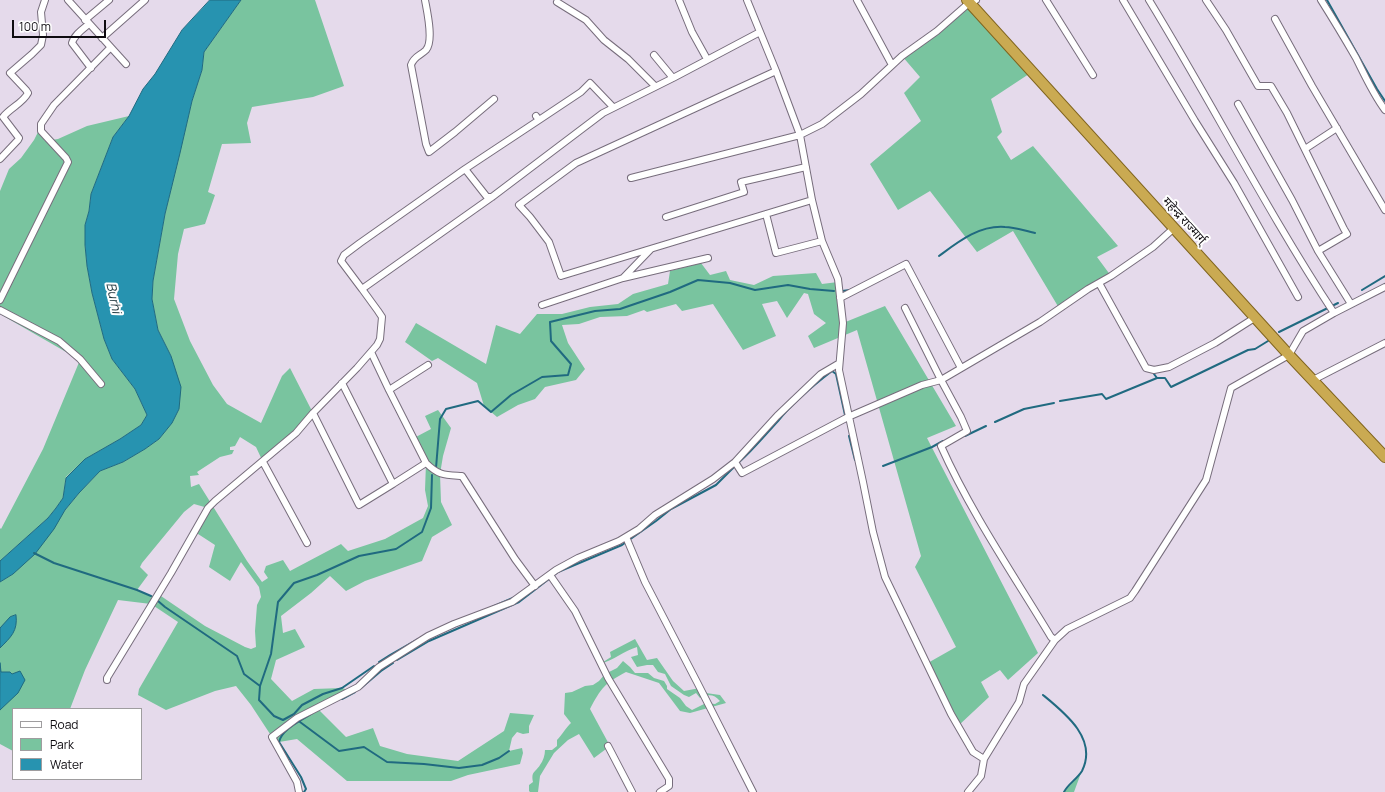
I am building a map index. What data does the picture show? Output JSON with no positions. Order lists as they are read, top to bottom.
{
  "streets": {
    "highway": ["महेन्द्र राज्मार्ग्"]
  },
  "water": ["Burhi"],
  "legend": ["Road", "Park", "Water"],
  "scale_bar": "100 m"
}
